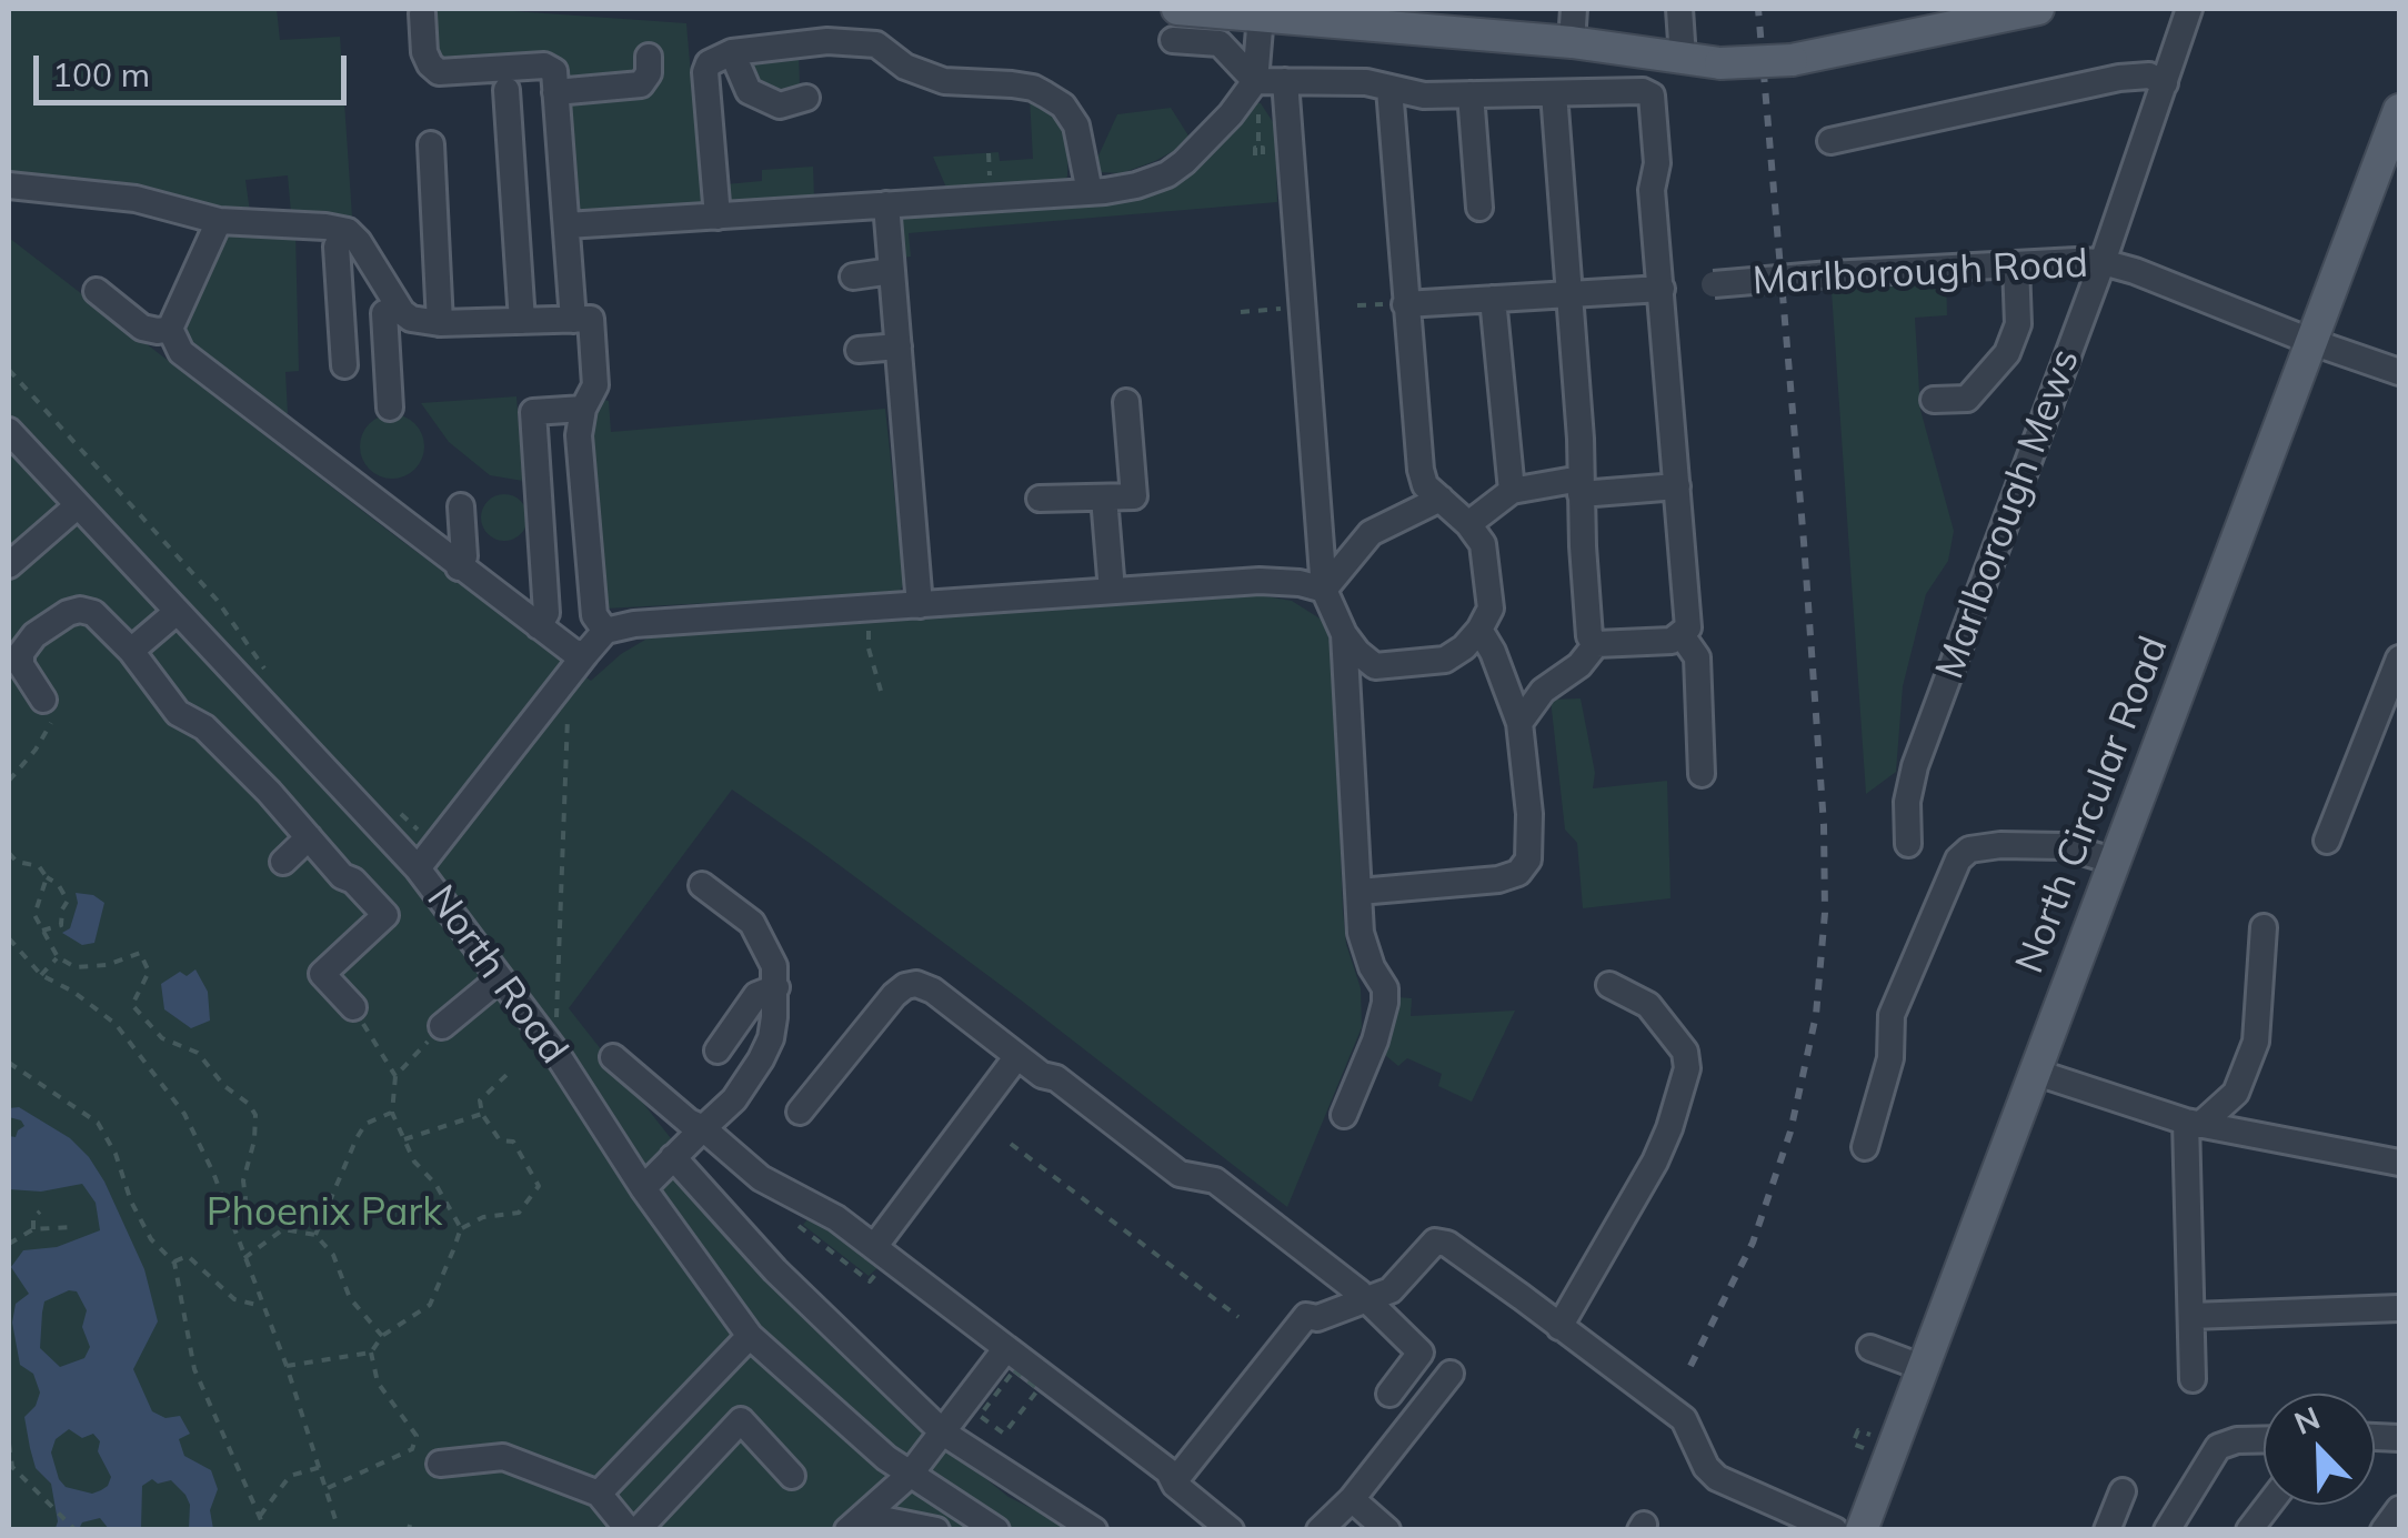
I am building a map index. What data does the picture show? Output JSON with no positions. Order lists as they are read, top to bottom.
{
  "streets": {
    "main road": ["North Circular Road"],
    "street": ["Marlborough Road", "Marlborough Mews", "North Road"]
  },
  "crossings": [
    ["Marlborough Road", "Marlborough Mews"],
    ["Marlborough Road", "North Circular Road"]
  ],
  "parks": ["Phoenix Park"],
  "scale_bar": "100 m",
  "north": "top left"
}
